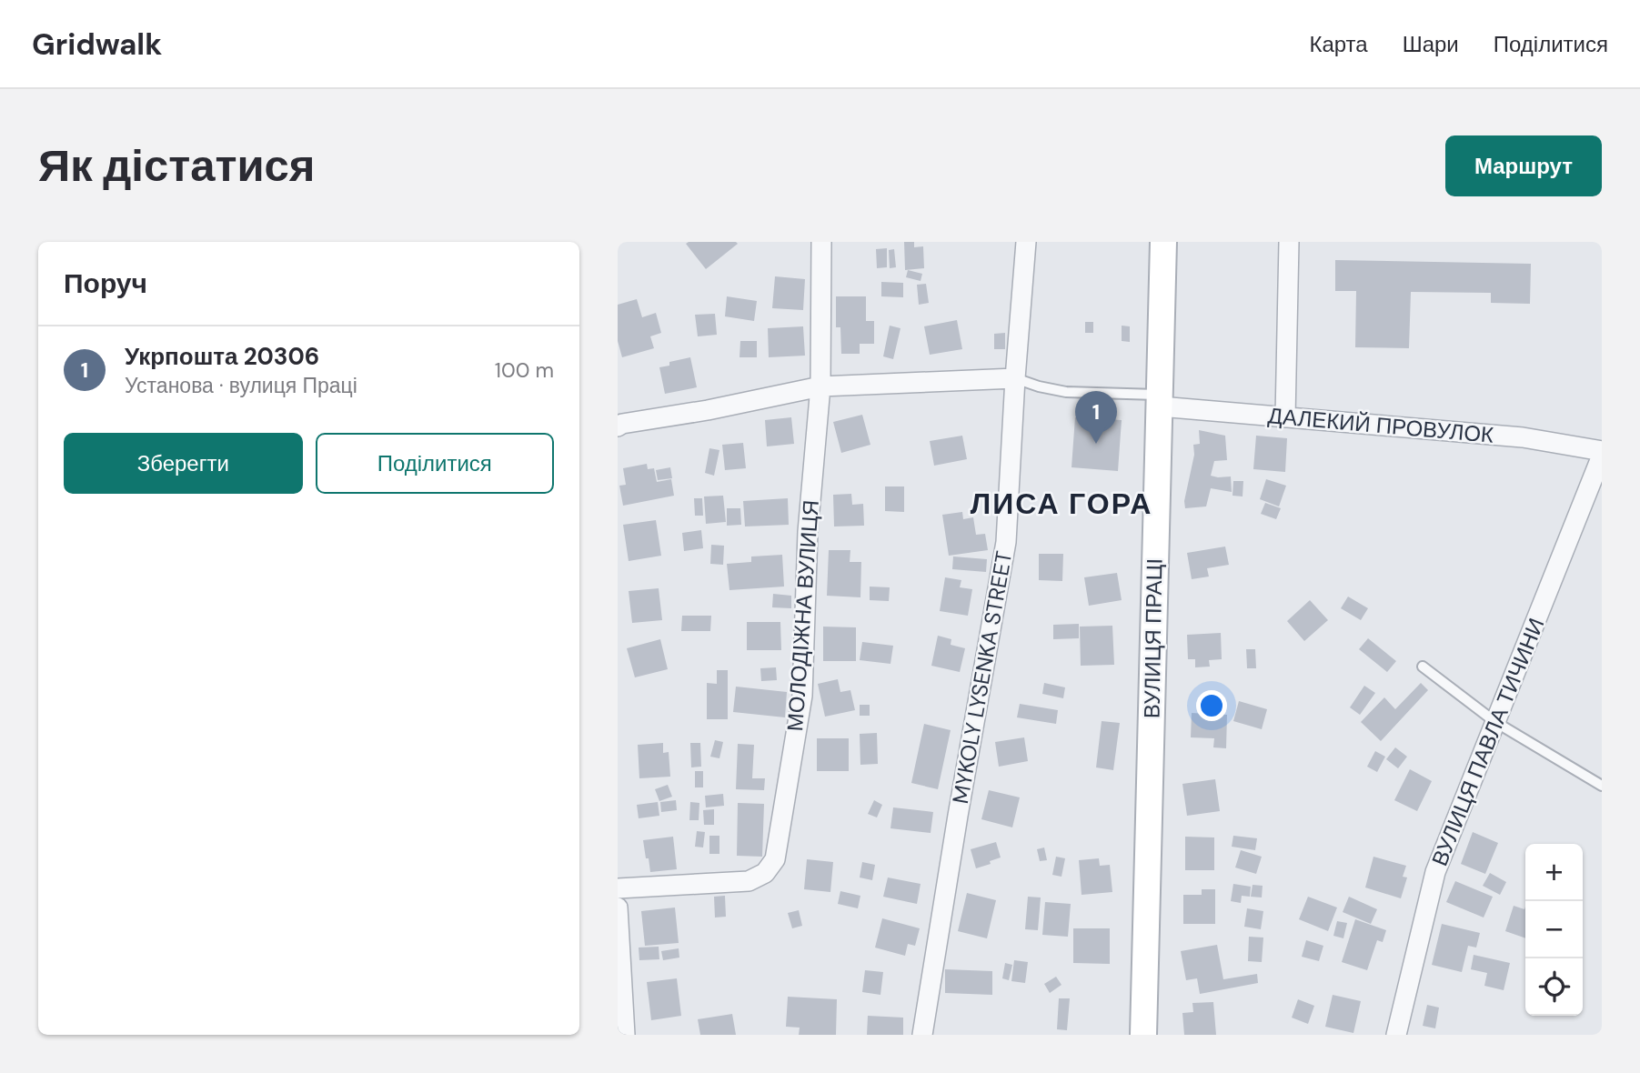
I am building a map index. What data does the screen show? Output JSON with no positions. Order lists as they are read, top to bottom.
{
  "streets": {
    "main road": ["ВУЛИЦЯ ПРАЦІ"],
    "street": [
      "ДАЛЕКИЙ ПРОВУЛОК",
      "МОЛОДІЖНА ВУЛИЦЯ",
      "MYKOLY LYSENKA STREET",
      "ВУЛИЦЯ ПАВЛА ТИЧИНИ"
    ]
  },
  "crossings": [
    ["ДАЛЕКИЙ ПРОВУЛОК", "ВУЛИЦЯ ПРАЦІ"]
  ],
  "districts": ["ЛИСА ГОРА"],
  "page": {
    "header": "Gridwalk",
    "nav": ["Карта", "Шари", "Поділитися"],
    "buttons": [
      "Маршрут",
      ["Зберегти", "Поділитися"]
    ],
    "title": "Як дістатися",
    "heading": "Поруч",
    "list": [
      {
        "mark": "1",
        "name": "Укрпошта 20306",
        "note": "Установа · вулиця Праці",
        "value": "100 m"
      }
    ],
    "pins": "1",
    "map_buttons": ["+", "−"]
  }
}
